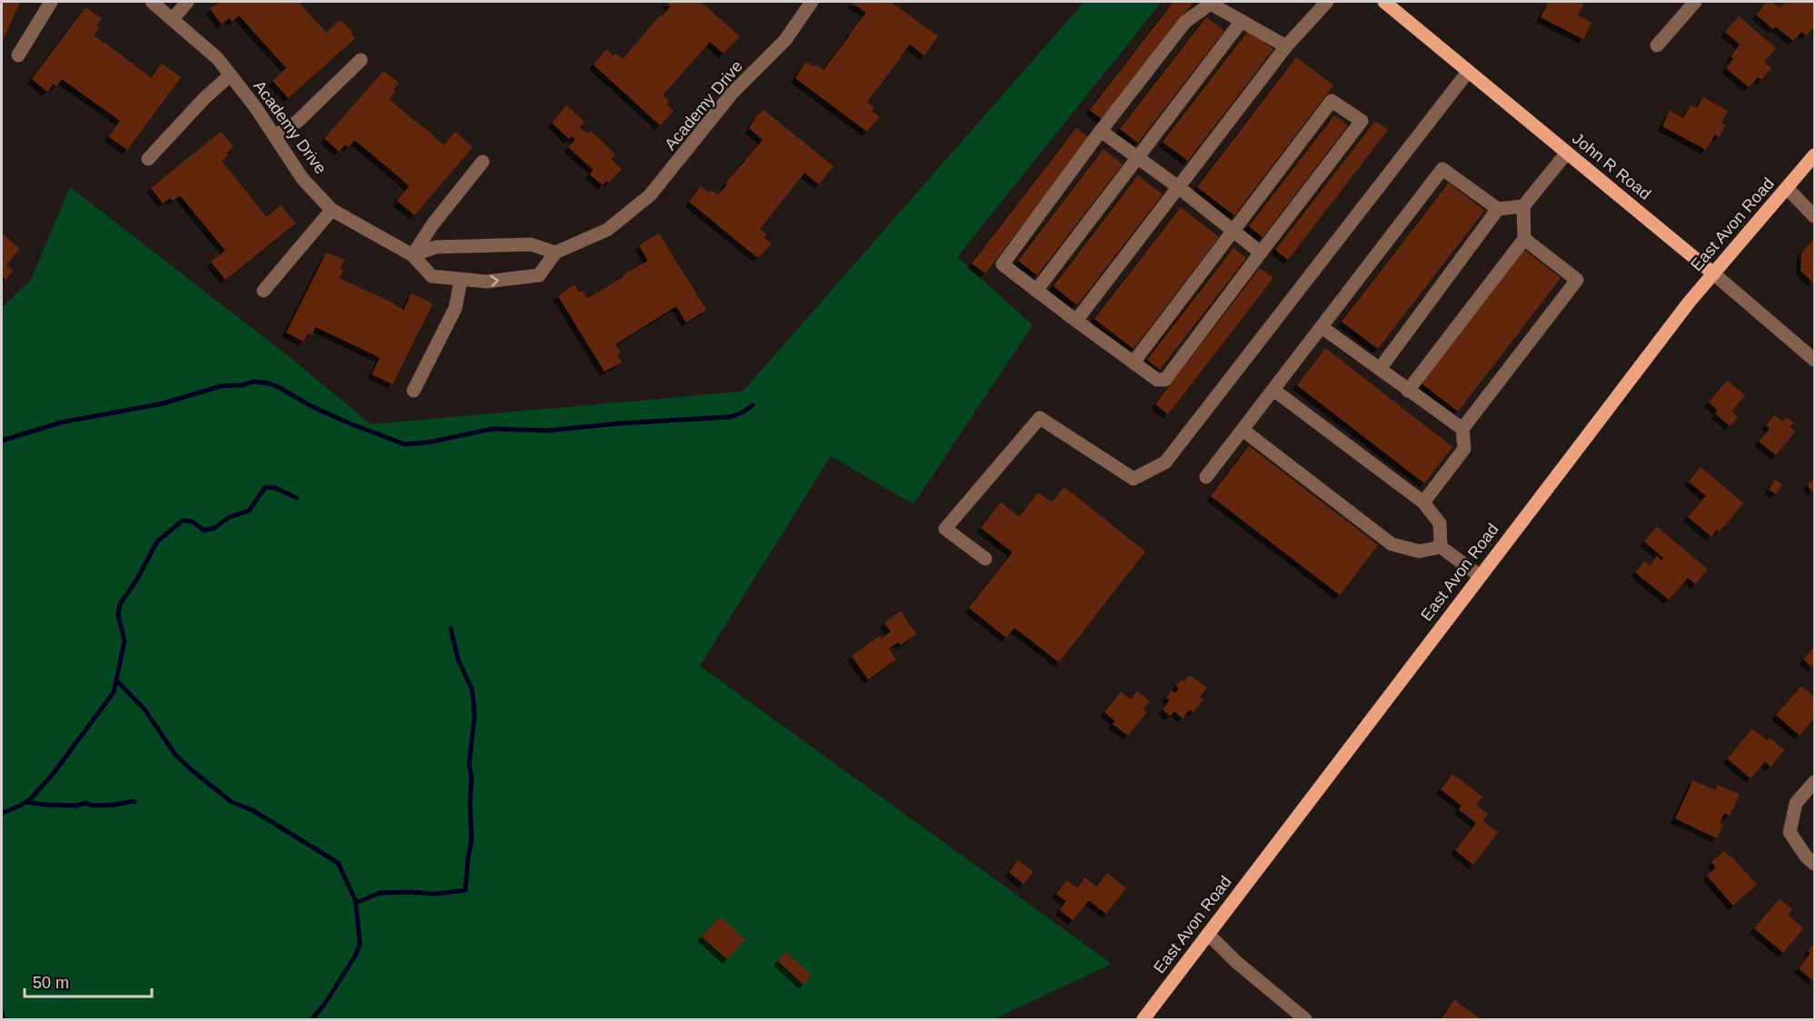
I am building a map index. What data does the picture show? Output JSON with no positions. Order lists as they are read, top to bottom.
{
  "streets": {
    "main road": ["John R Road", "East Avon Road"],
    "street": ["Academy Drive"]
  },
  "crossings": [
    ["John R Road", "East Avon Road"]
  ],
  "scale_bar": "50 m"
}
